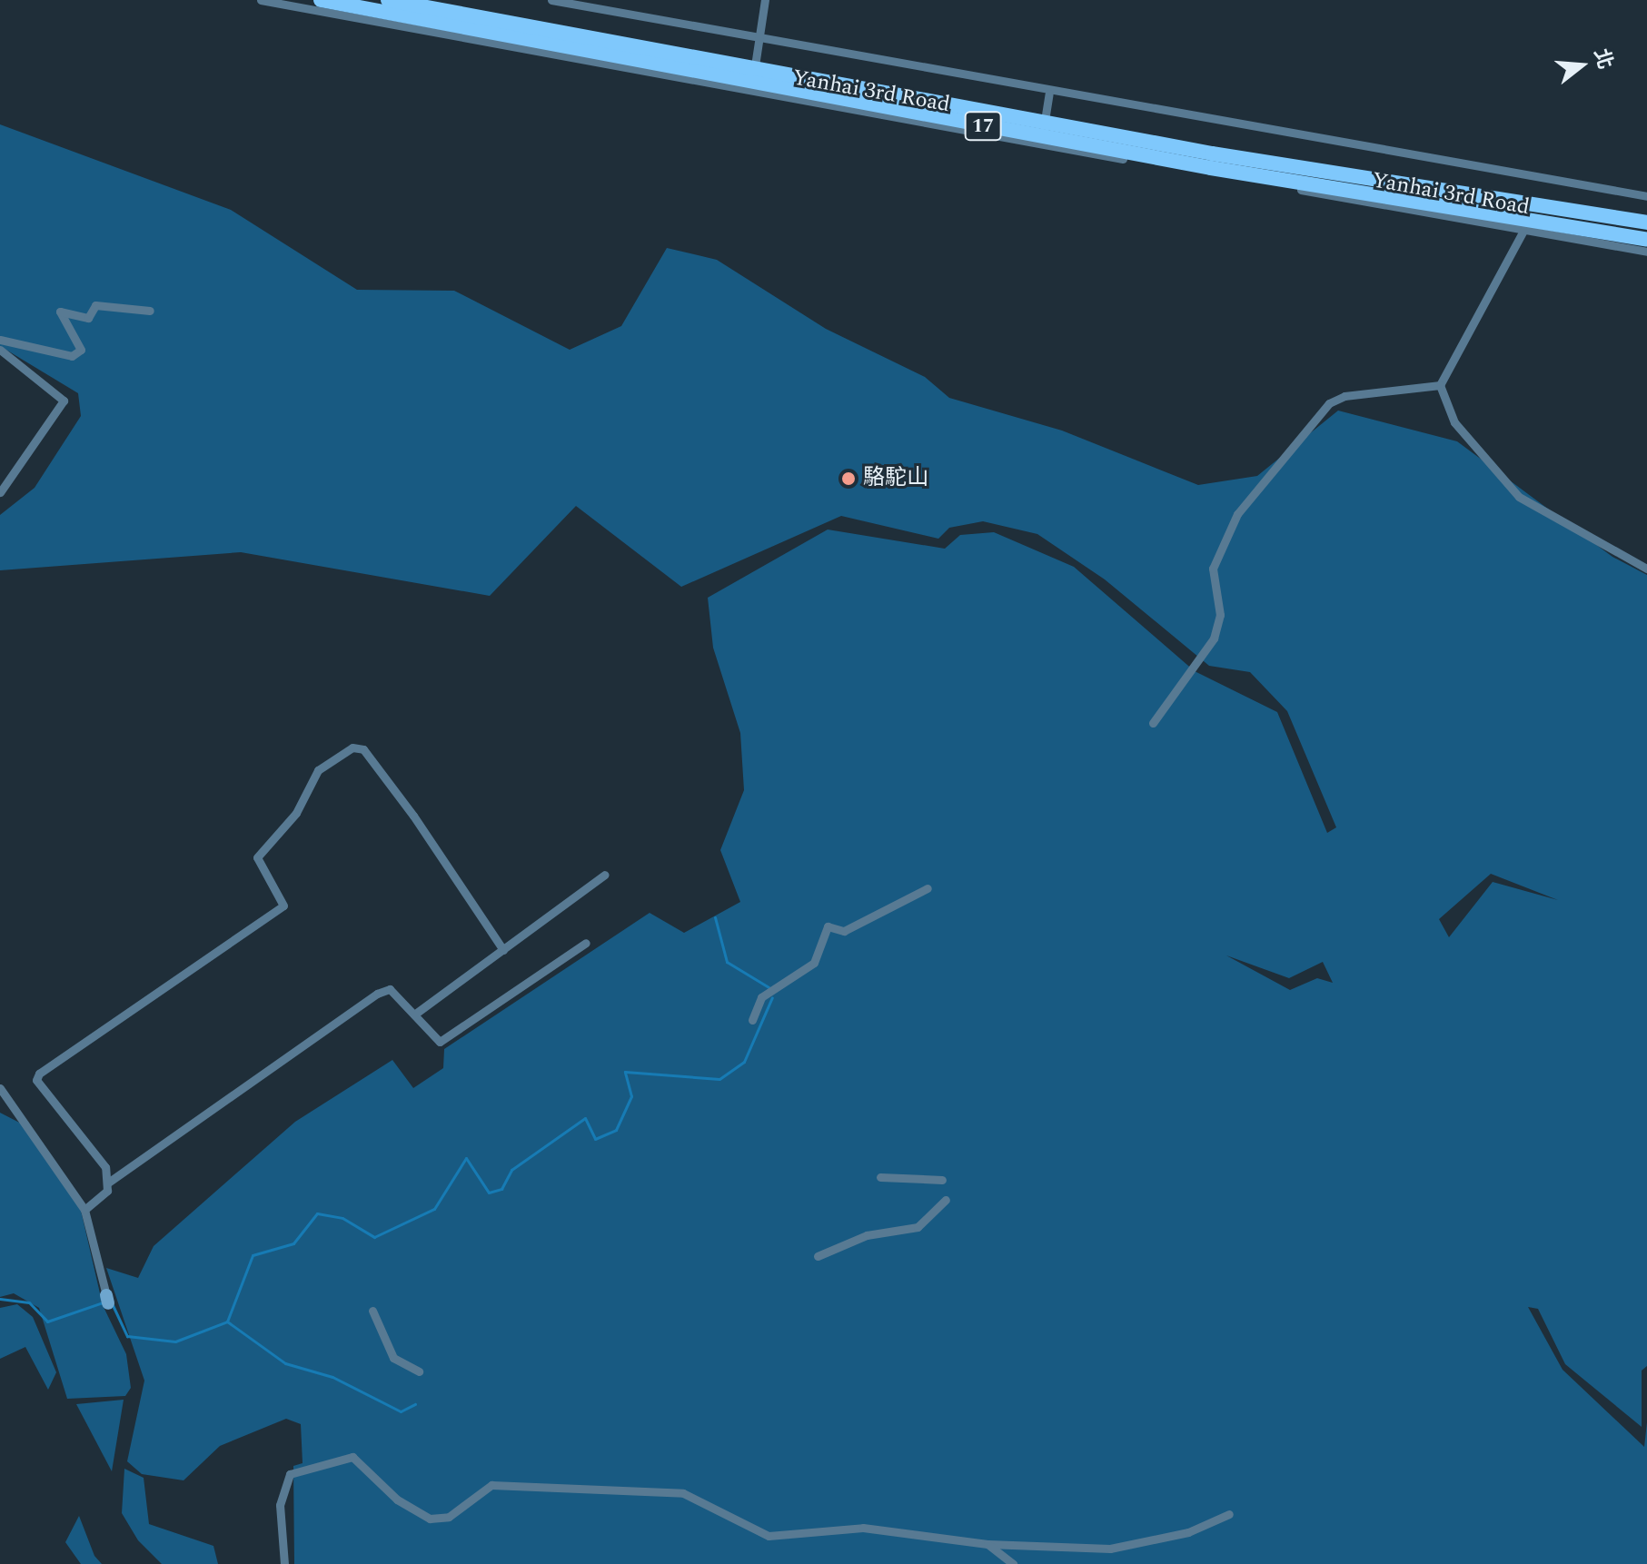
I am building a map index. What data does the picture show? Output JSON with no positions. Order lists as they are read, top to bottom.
{
  "streets": {
    "main road": ["Yanhai 3rd Road", "17"]
  },
  "places": ["駱駝山"],
  "north": "right"
}
